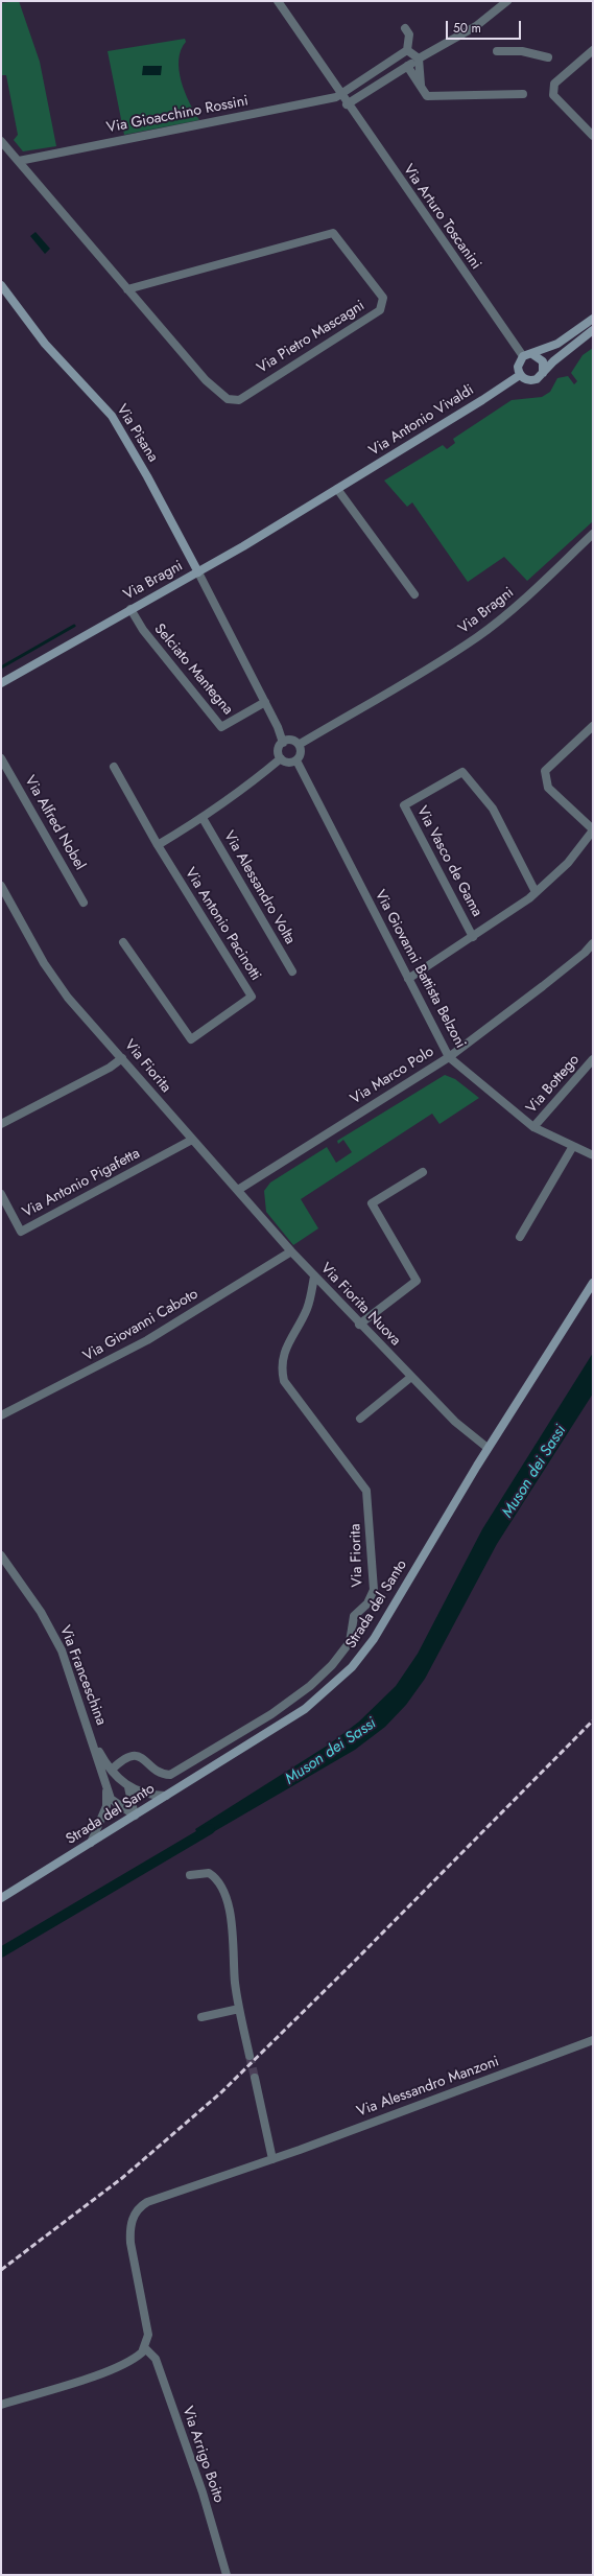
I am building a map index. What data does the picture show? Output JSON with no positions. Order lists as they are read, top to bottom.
{
  "streets": {
    "street": [
      "Via Gioacchino Rossini",
      "Via Arturo Toscanini",
      "Via Pietro Mascagni",
      "Via Antonio Vivaldi",
      "Via Pisana",
      "Via Bragni",
      "Selciato Mantegna",
      "Via Alfred Nobel",
      "Via Vasco de Gama",
      "Via Alessandro Volta",
      "Via Antonio Pacinotti",
      "Via Giovanni Battista Belzoni",
      "Via Fiorita",
      "Via Marco Polo",
      "Via Bottego",
      "Via Antonio Pigafetta",
      "Via Fiorita Nuova",
      "Via Giovanni Caboto",
      "Strada del Santo",
      "Via Franceschina",
      "Via Alessandro Manzoni",
      "Via Arrigo Boito"
    ]
  },
  "crossings": [
    ["Via Gioacchino Rossini", "Via Arturo Toscanini"],
    ["Via Gioacchino Rossini", "Via Pietro Mascagni"],
    ["Via Arturo Toscanini", "Via Antonio Vivaldi"],
    ["Via Antonio Vivaldi", "Via Pisana"],
    ["Via Antonio Vivaldi", "Via Bragni"],
    ["Via Pisana", "Via Bragni"],
    ["Via Bragni", "Selciato Mantegna"],
    ["Via Bragni", "Via Giovanni Battista Belzoni"],
    ["Via Giovanni Battista Belzoni", "Via Marco Polo"],
    ["Via Giovanni Battista Belzoni", "Via Bottego"],
    ["Via Fiorita", "Via Marco Polo"],
    ["Via Fiorita", "Via Antonio Pigafetta"],
    ["Via Fiorita", "Via Fiorita Nuova"],
    ["Via Fiorita", "Via Giovanni Caboto"],
    ["Via Fiorita", "Via Franceschina"],
    ["Via Fiorita Nuova", "Via Giovanni Caboto"],
    ["Via Fiorita Nuova", "Strada del Santo"],
    ["Strada del Santo", "Via Franceschina"],
    ["Via Alessandro Manzoni", "Via Arrigo Boito"]
  ],
  "water": ["Muson dei Sassi"],
  "scale_bar": "50 m"
}
